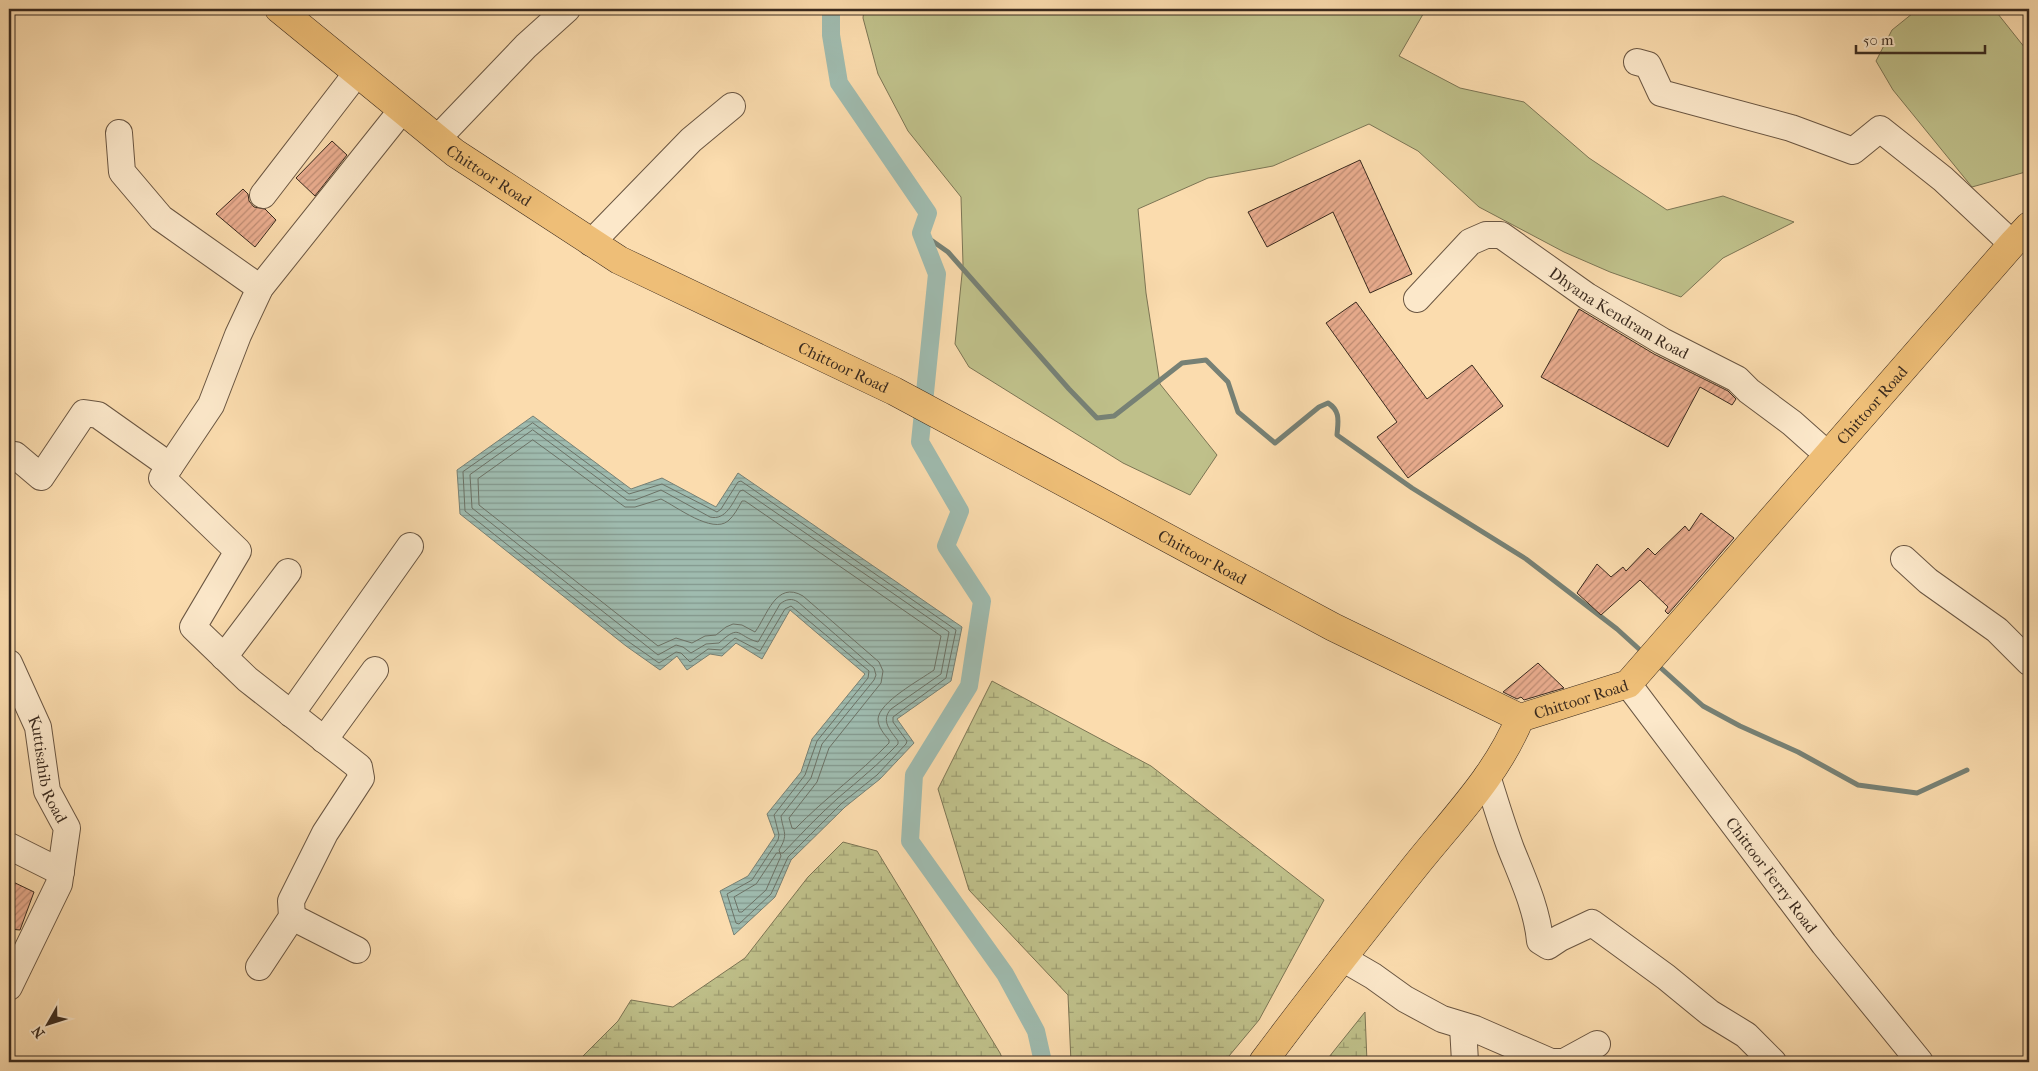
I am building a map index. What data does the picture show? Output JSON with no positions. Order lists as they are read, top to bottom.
{
  "streets": {
    "main road": ["Chittoor Road"],
    "street": ["Dhyana Kendram Road", "Kuttisahib Road", "Chittoor Ferry Road"]
  },
  "crossings": [
    ["Chittoor Road", "Dhyana Kendram Road"],
    ["Chittoor Road", "Chittoor Ferry Road"]
  ],
  "scale_bar": "50 m",
  "north": "bottom left"
}
